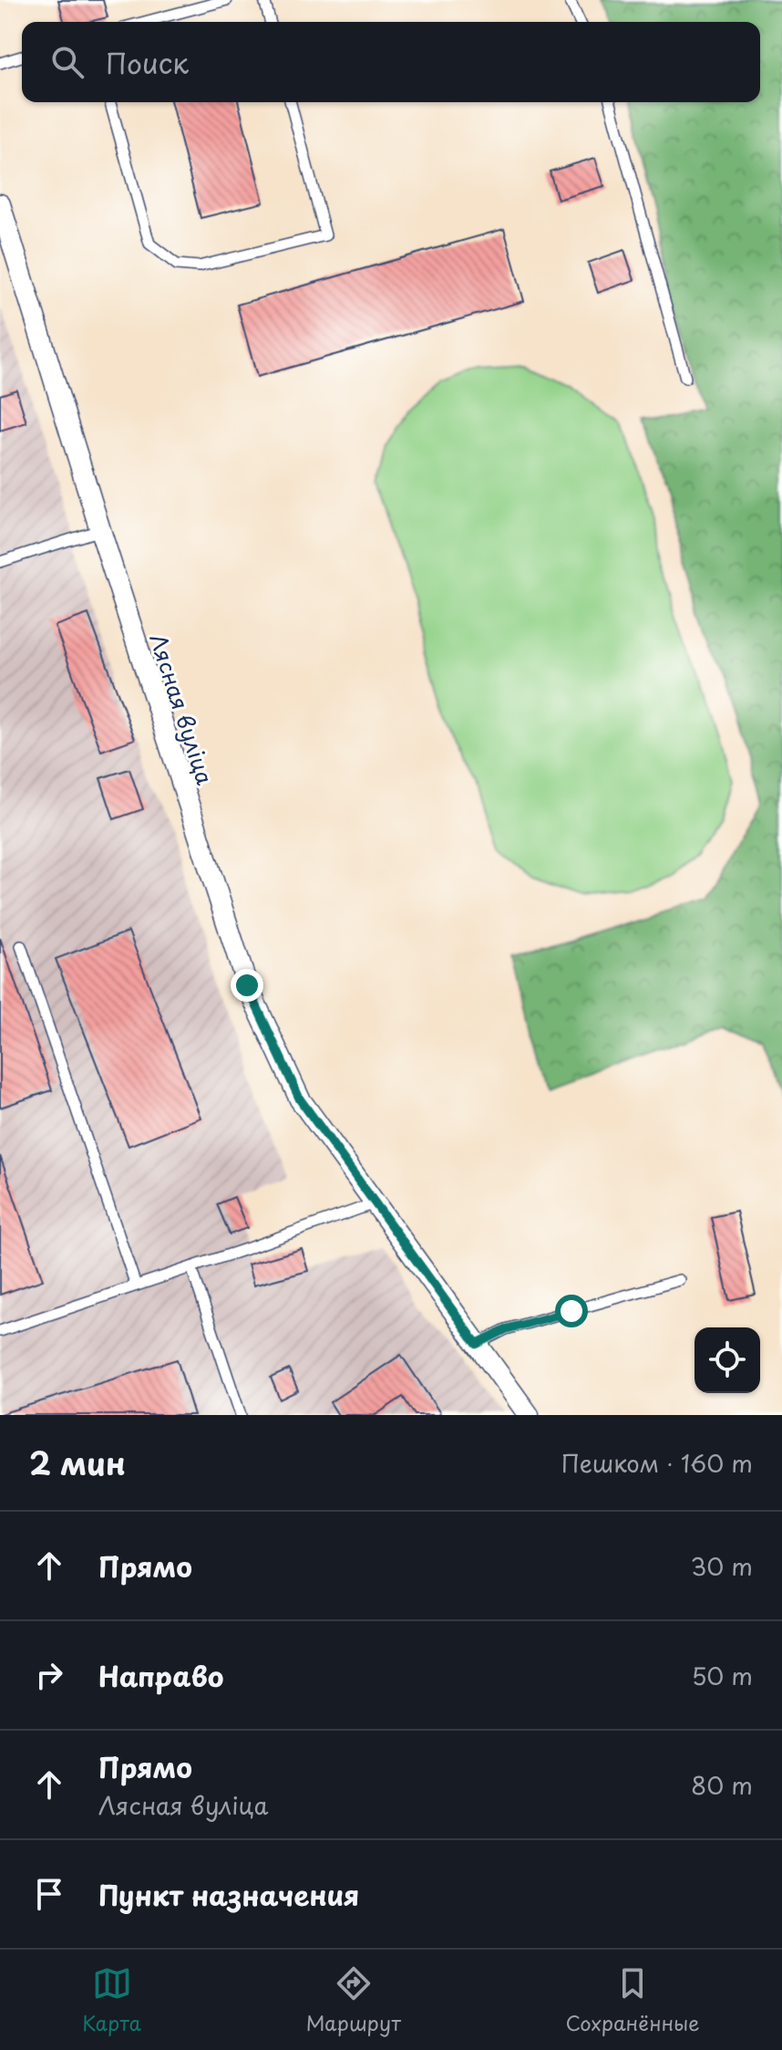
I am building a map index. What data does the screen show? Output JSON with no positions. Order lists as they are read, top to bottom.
{
  "streets": {
    "street": ["Лясная вуліца"]
  },
  "page": {
    "search": "Поиск",
    "heading": ["2 мин", "Пешком · 160 m"],
    "list": [
      ["Прямо", "30 m"],
      ["Направо", "50 m"],
      ["Прямо", "Лясная вуліца", "80 m"],
      "Пункт назначения"
    ],
    "nav": ["Карта", "Маршрут", "Сохранённые"]
  }
}
